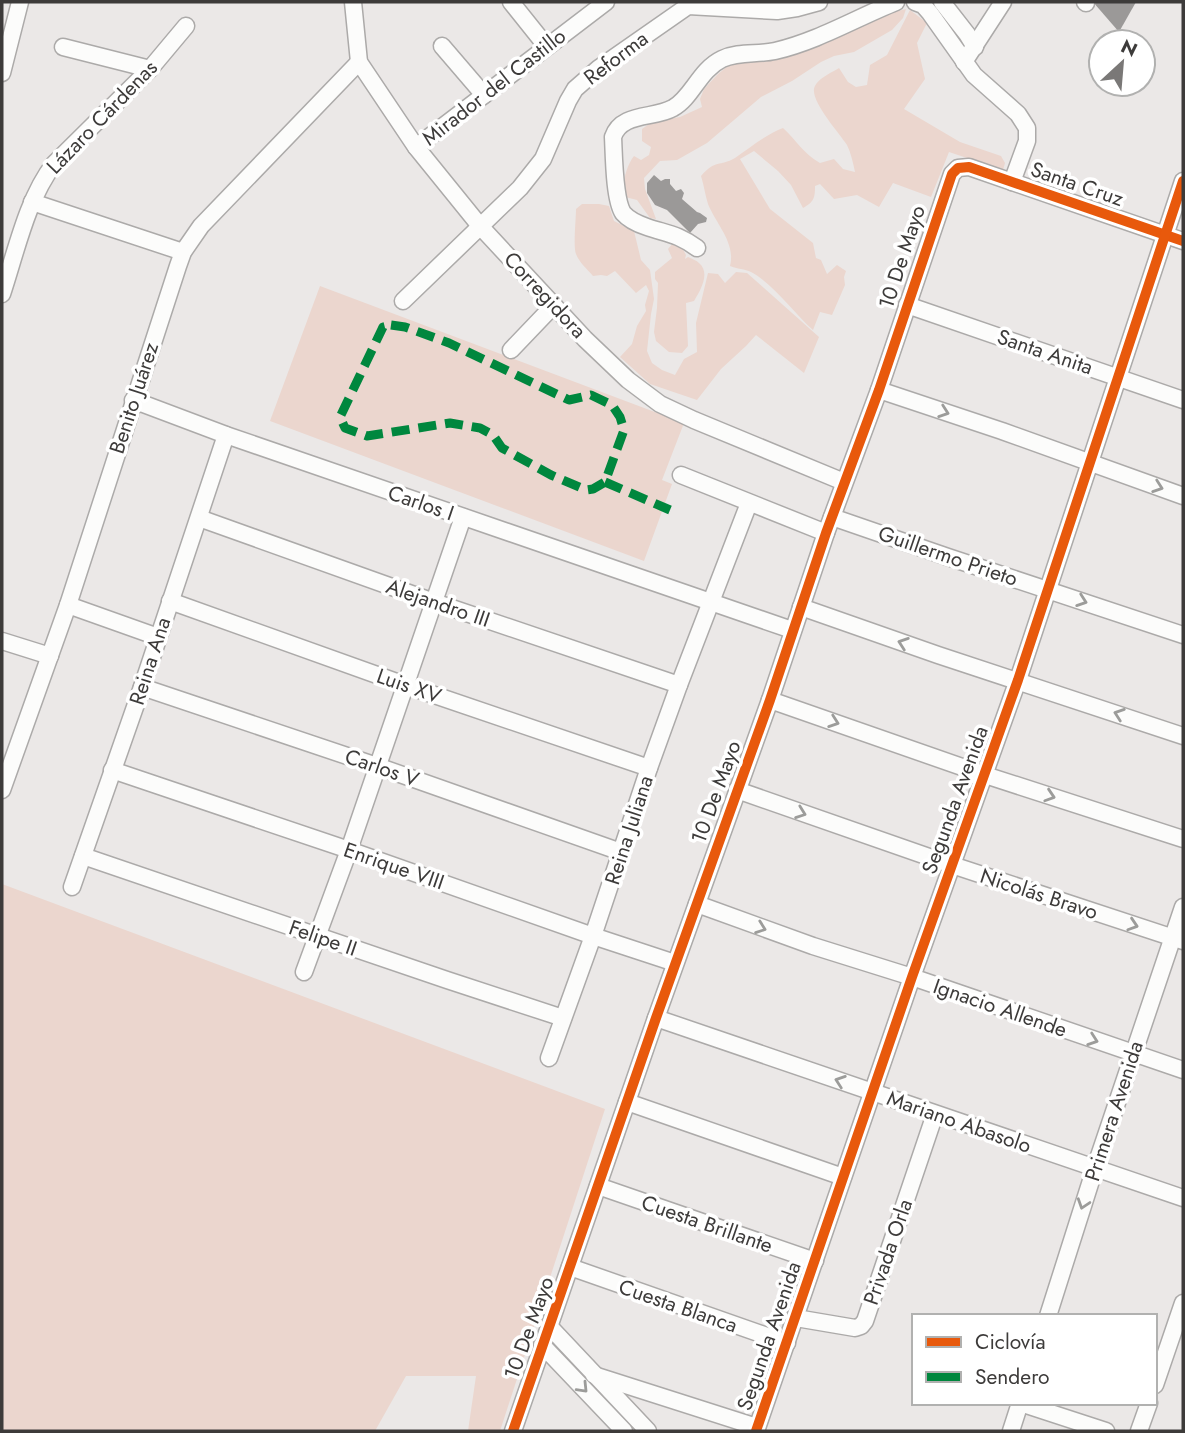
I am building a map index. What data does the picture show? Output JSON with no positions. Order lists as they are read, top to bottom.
{
  "streets": {
    "street": [
      "Reforma",
      "Mirador del Castillo",
      "Lázaro Cárdenas",
      "Santa Cruz",
      "10 De Mayo",
      "Corregidora",
      "Santa Anita",
      "Benito Juárez",
      "Carlos I",
      "Guillermo Prieto",
      "Alejandro III",
      "Reina Ana",
      "Luis XV",
      "Carlos V",
      "Segunda Avenida",
      "Reina Juliana",
      "Enrique VIII",
      "Nicolás Bravo",
      "Felipe II",
      "Ignacio Allende",
      "Primera Avenida",
      "Mariano Abasolo",
      "Cuesta Brillante",
      "Privada Orla",
      "Cuesta Blanca"
    ]
  },
  "crossings": [
    ["Reforma", "Corregidora"],
    ["Mirador del Castillo", "Corregidora"],
    ["Santa Cruz", "10 De Mayo"],
    ["Santa Cruz", "Segunda Avenida"],
    ["10 De Mayo", "Corregidora"],
    ["10 De Mayo", "Santa Anita"],
    ["10 De Mayo", "Carlos I"],
    ["10 De Mayo", "Guillermo Prieto"],
    ["10 De Mayo", "Enrique VIII"],
    ["10 De Mayo", "Nicolás Bravo"],
    ["10 De Mayo", "Ignacio Allende"],
    ["10 De Mayo", "Mariano Abasolo"],
    ["10 De Mayo", "Cuesta Brillante"],
    ["10 De Mayo", "Cuesta Blanca"],
    ["Corregidora", "Benito Juárez"],
    ["Santa Anita", "Segunda Avenida"],
    ["Benito Juárez", "Carlos I"],
    ["Carlos I", "Reina Ana"],
    ["Carlos I", "Reina Juliana"],
    ["Guillermo Prieto", "Segunda Avenida"],
    ["Alejandro III", "Reina Ana"],
    ["Alejandro III", "Reina Juliana"],
    ["Reina Ana", "Luis XV"],
    ["Reina Ana", "Carlos V"],
    ["Reina Ana", "Enrique VIII"],
    ["Reina Ana", "Felipe II"],
    ["Luis XV", "Reina Juliana"],
    ["Carlos V", "Reina Juliana"],
    ["Segunda Avenida", "Nicolás Bravo"],
    ["Segunda Avenida", "Ignacio Allende"],
    ["Segunda Avenida", "Mariano Abasolo"],
    ["Segunda Avenida", "Cuesta Brillante"],
    ["Segunda Avenida", "Privada Orla"],
    ["Segunda Avenida", "Cuesta Blanca"],
    ["Reina Juliana", "Enrique VIII"],
    ["Reina Juliana", "Felipe II"],
    ["Nicolás Bravo", "Primera Avenida"],
    ["Ignacio Allende", "Primera Avenida"],
    ["Primera Avenida", "Mariano Abasolo"],
    ["Mariano Abasolo", "Privada Orla"]
  ],
  "one_way": ["Ignacio Allende"],
  "legend": ["Ciclovía", "Sendero"],
  "north": "top right"
}
